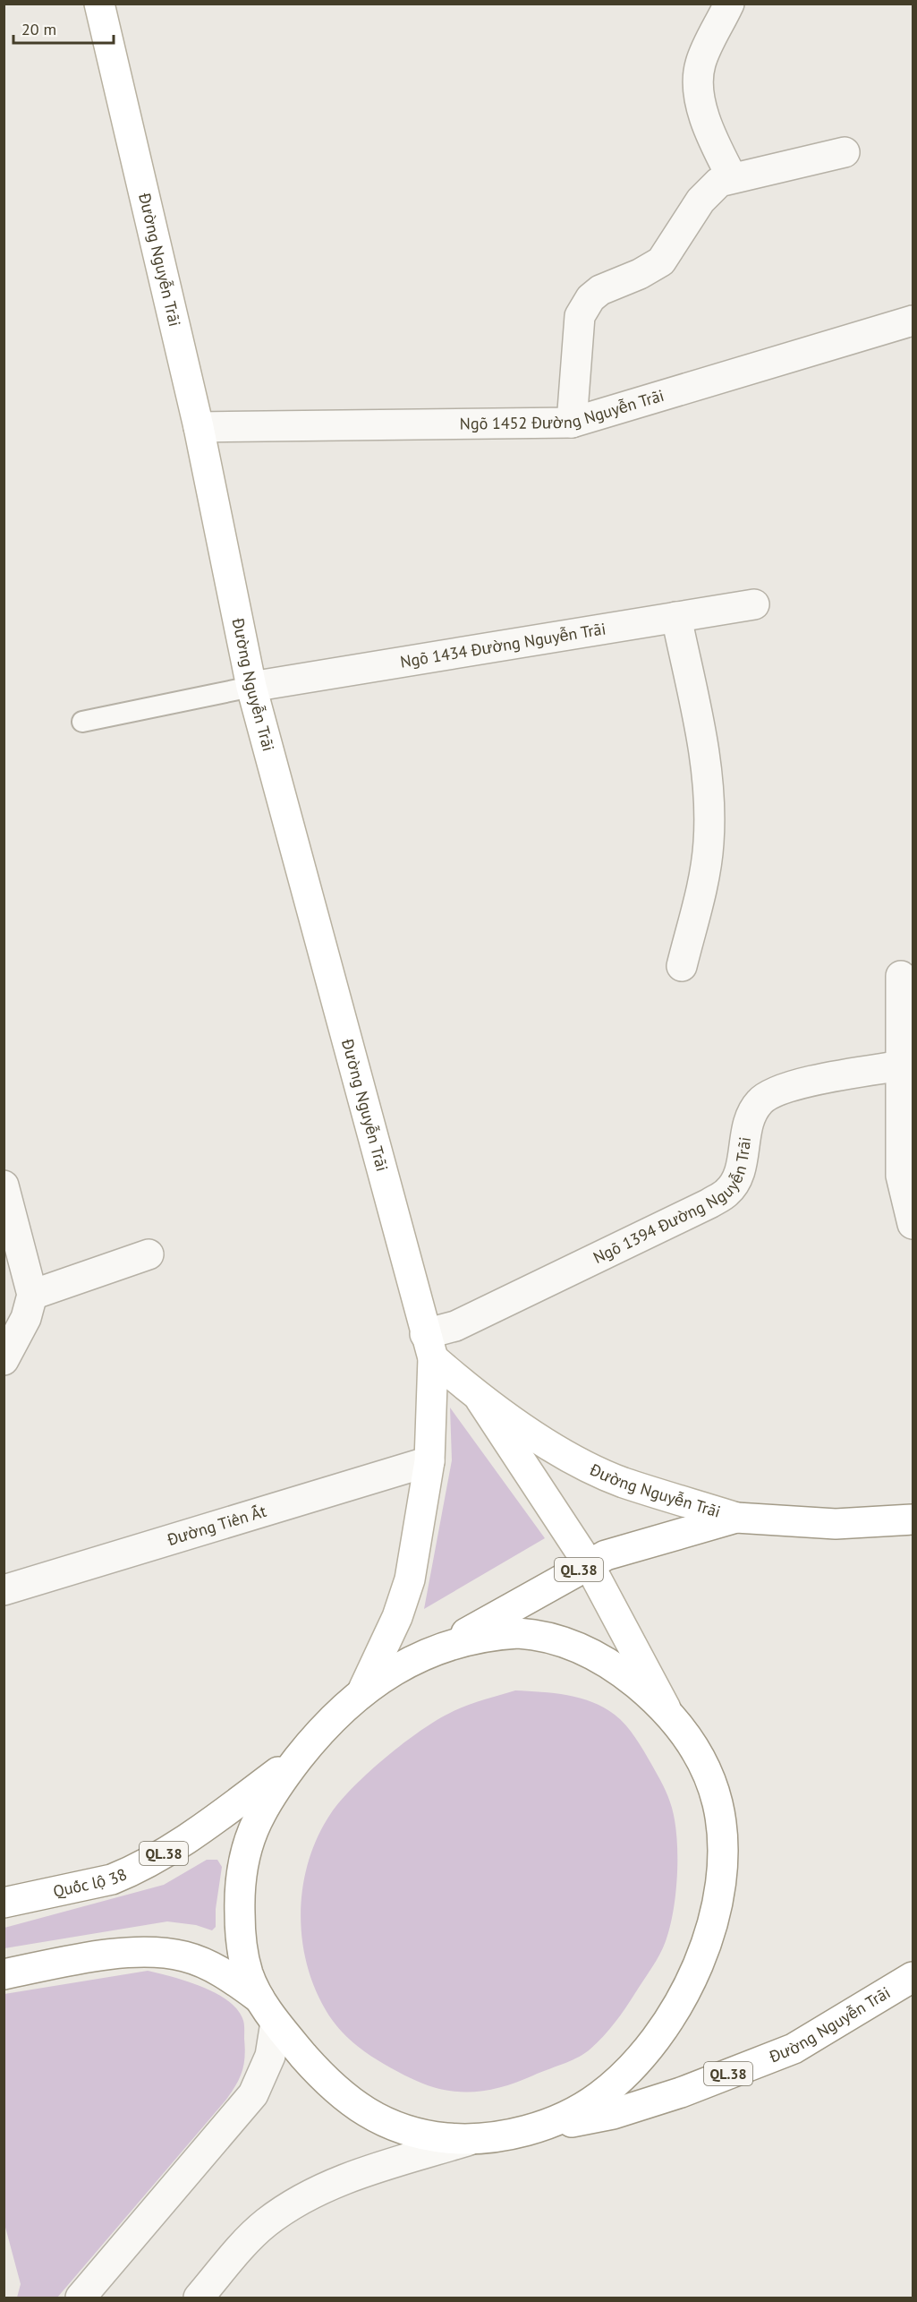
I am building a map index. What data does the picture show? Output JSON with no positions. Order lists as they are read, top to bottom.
{
  "streets": {
    "main road": ["Đường Nguyễn Trãi", "QL.38", "Quốc lộ 38"],
    "street": [
      "Ngõ 1452 Đường Nguyễn Trãi",
      "Ngõ 1434 Đường Nguyễn Trãi",
      "Ngõ 1394 Đường Nguyễn Trãi",
      "Đường Tiên Ất"
    ]
  },
  "crossings": [
    ["Đường Nguyễn Trãi", "Ngõ 1452 Đường Nguyễn Trãi"],
    ["Đường Nguyễn Trãi", "Ngõ 1434 Đường Nguyễn Trãi"],
    ["Đường Nguyễn Trãi", "Ngõ 1394 Đường Nguyễn Trãi"],
    ["Đường Nguyễn Trãi", "Đường Tiên Ất"],
    ["Đường Nguyễn Trãi", "QL.38"]
  ],
  "scale_bar": "20 m"
}
